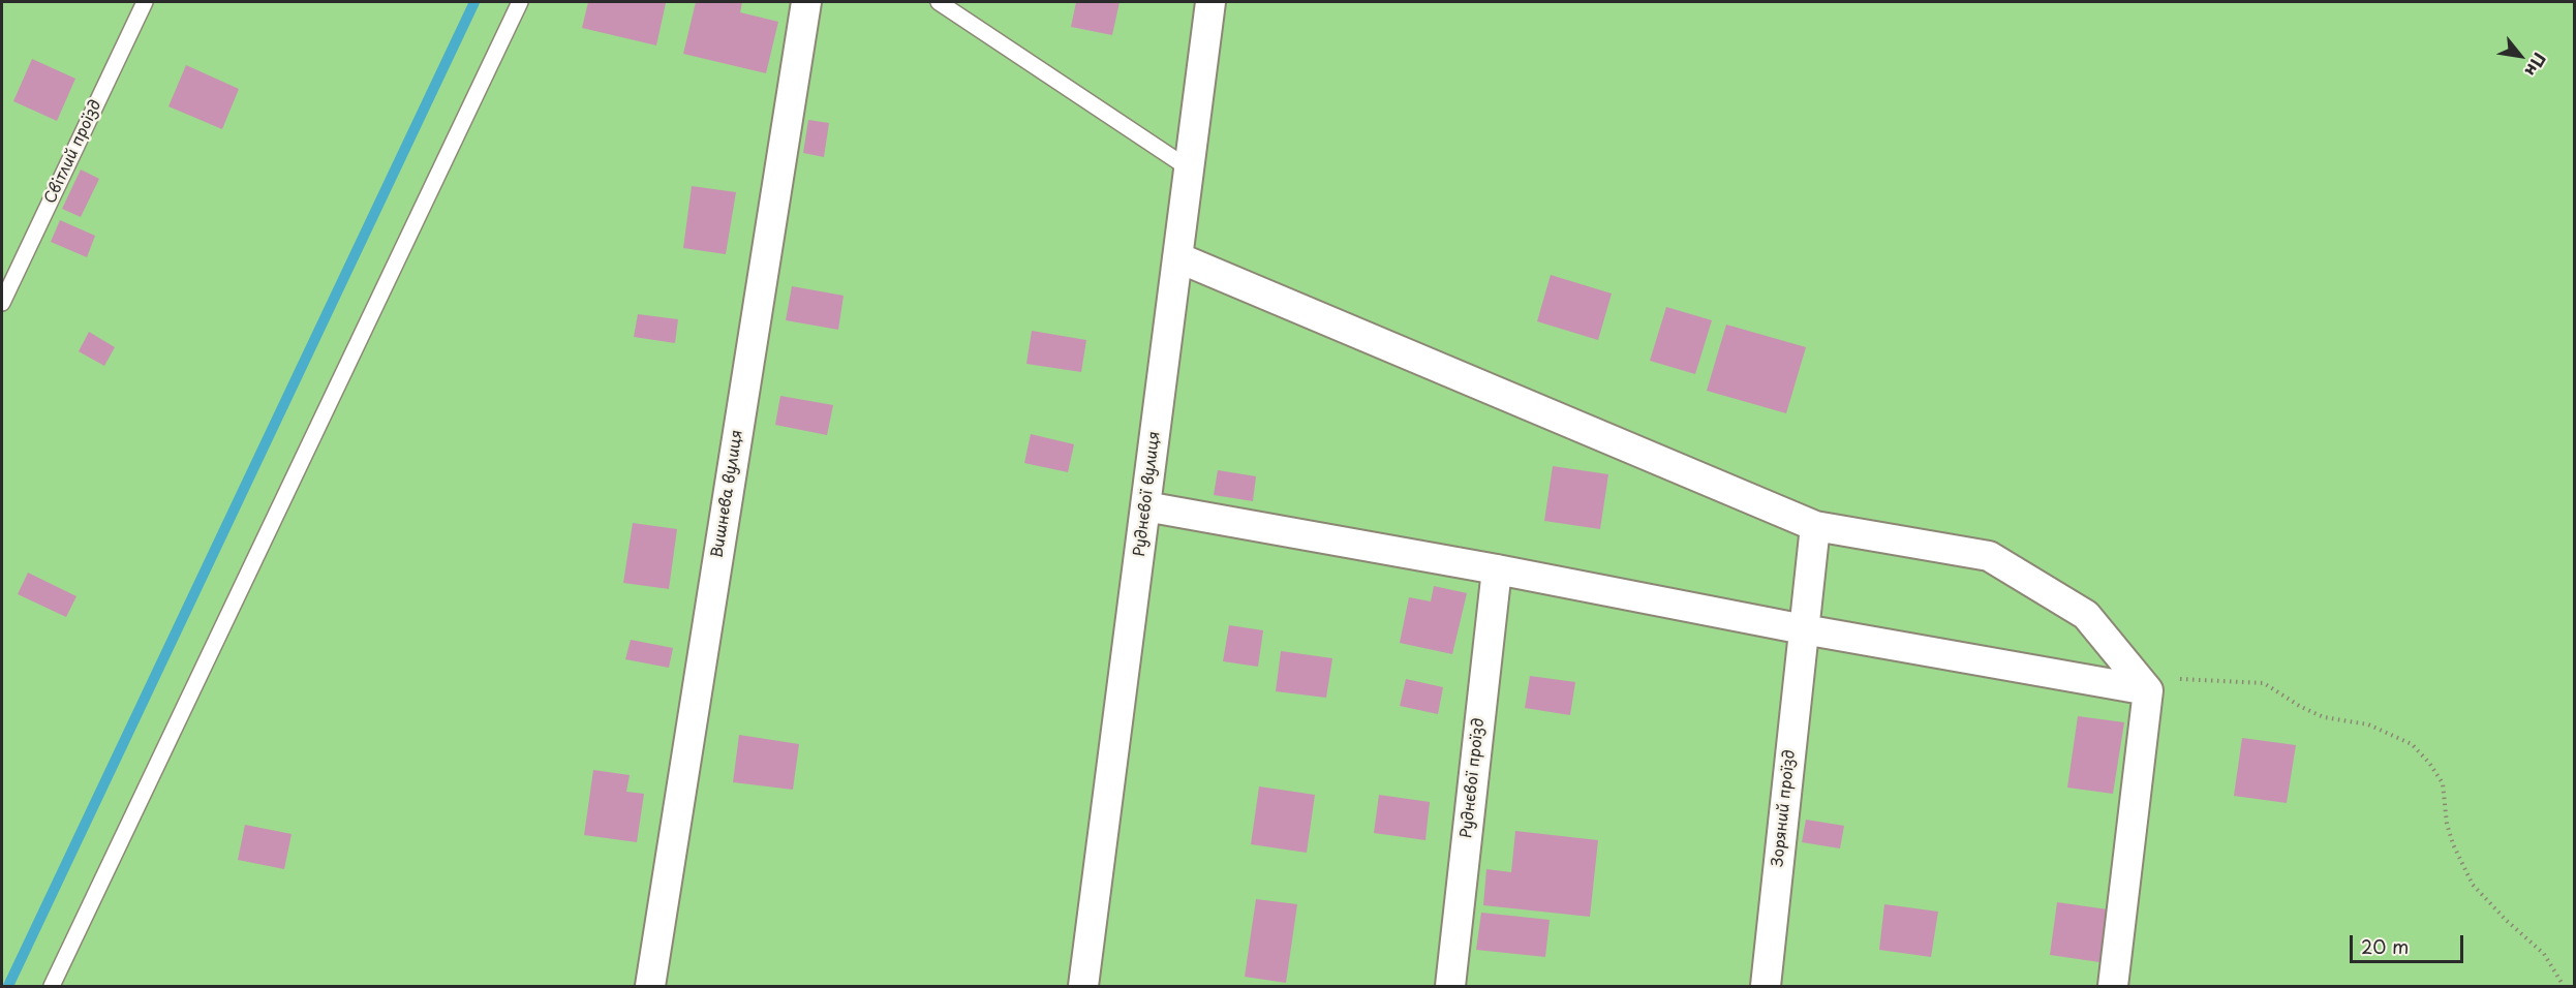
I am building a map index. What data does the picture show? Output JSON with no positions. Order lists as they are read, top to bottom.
{
  "streets": {
    "street": [
      "Вишнева вулиця",
      "Руднєвої вулиця",
      "Руднєвої проїзд",
      "Зоряний проїзд"
    ],
    "lane": ["Світлий проїзд"]
  },
  "scale_bar": "20 m",
  "north": "bottom right"
}
